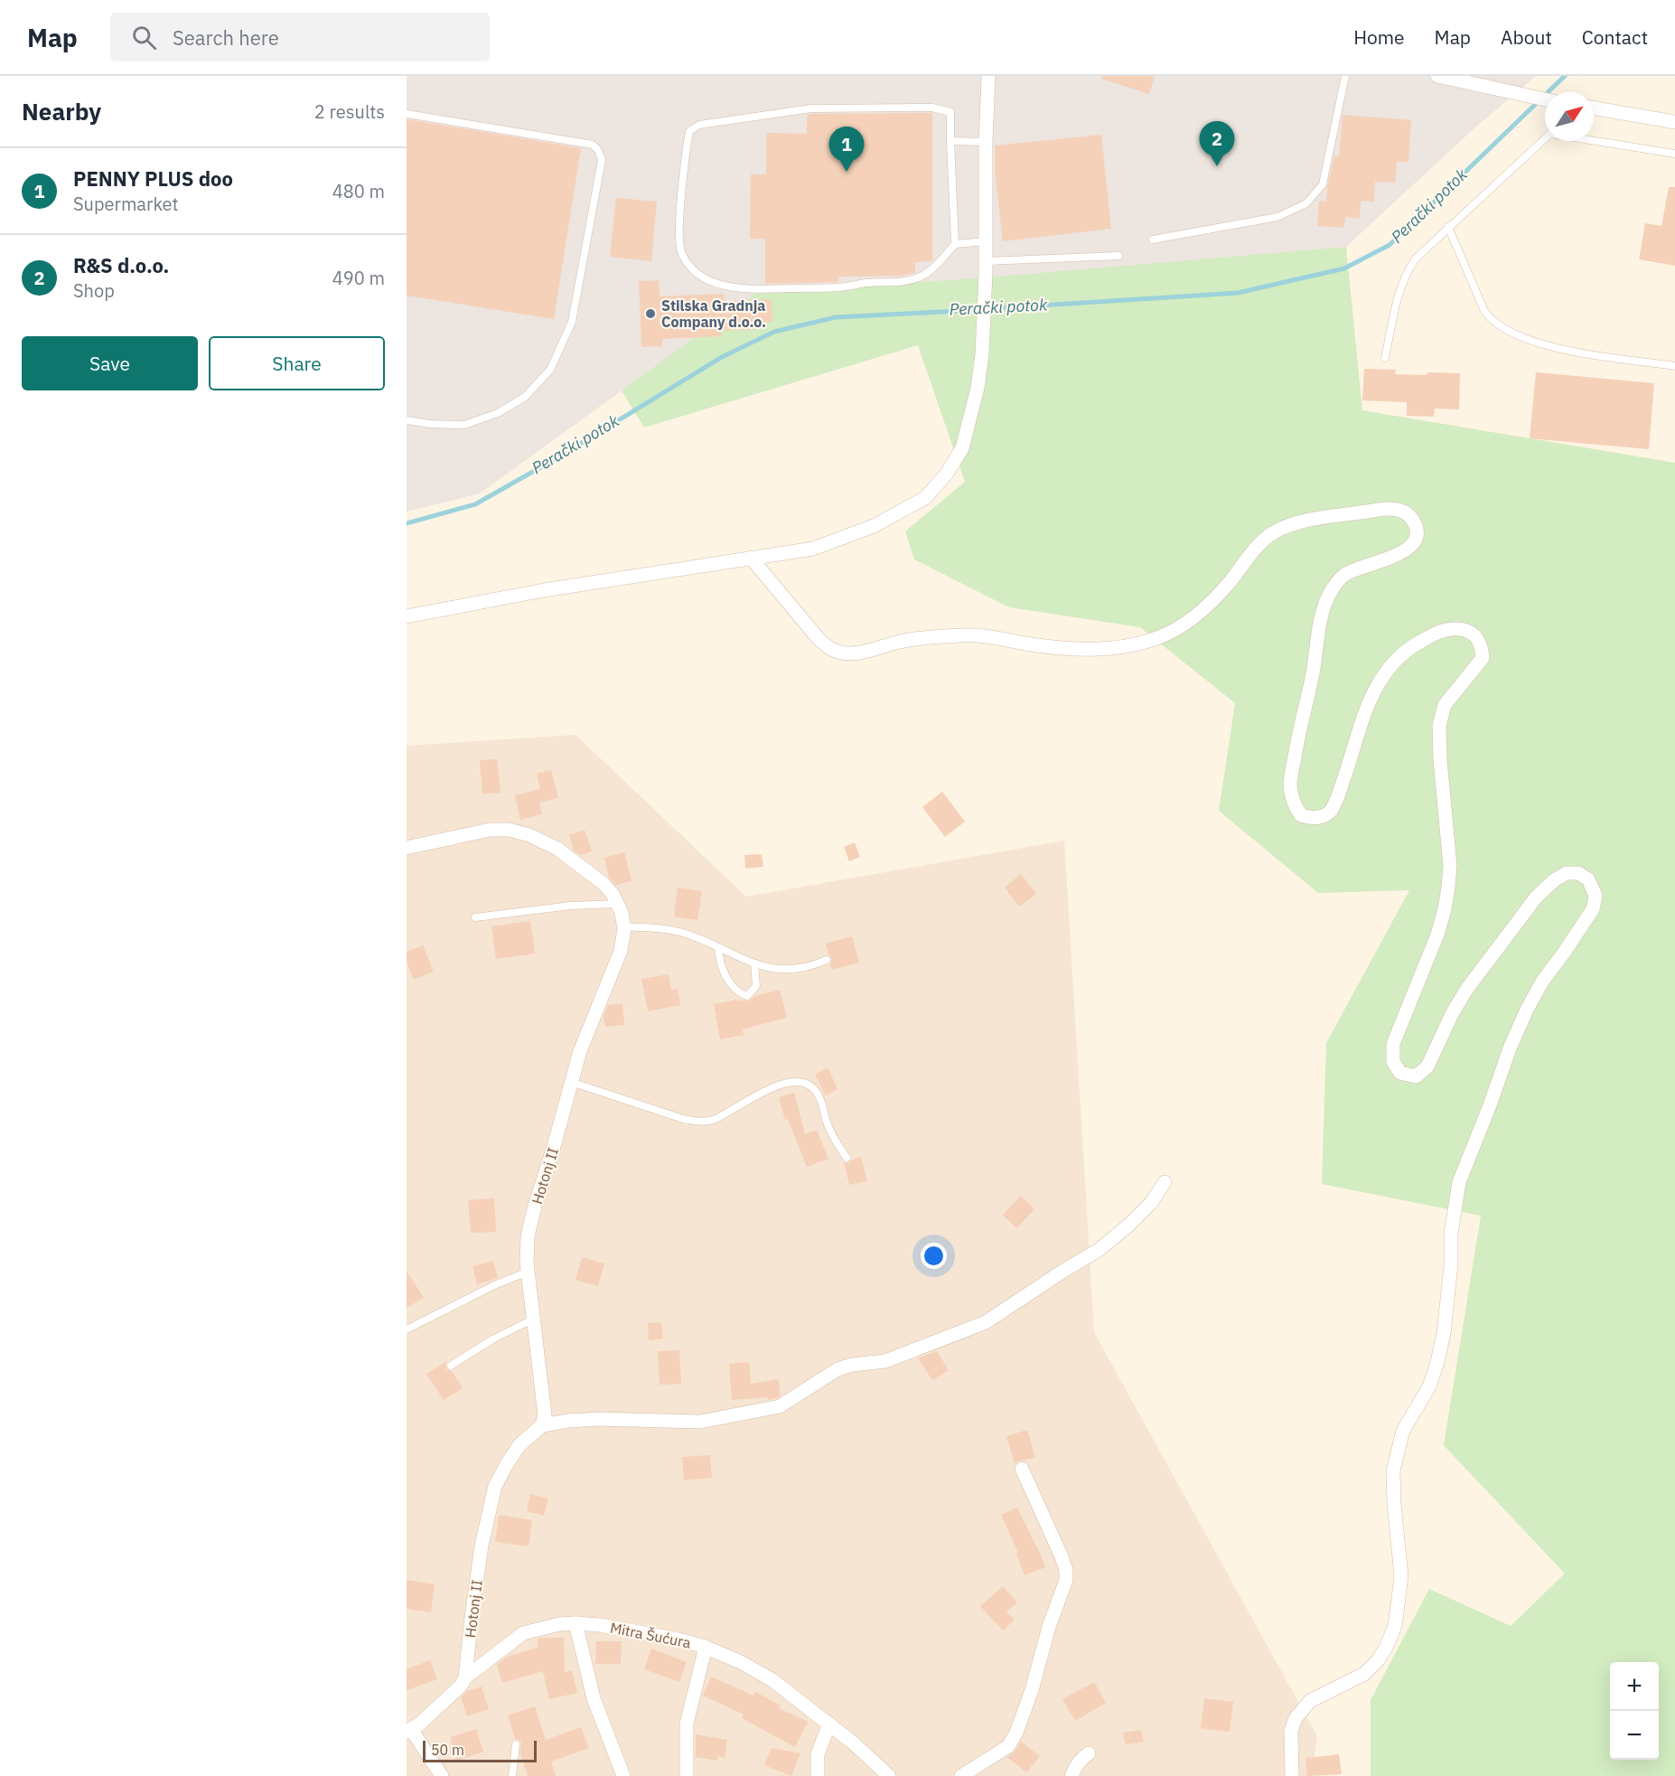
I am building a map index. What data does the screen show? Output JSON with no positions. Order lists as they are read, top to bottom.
{
  "streets": {
    "street": ["Hotonj II", "Mitra Šućura"]
  },
  "crossings": [
    ["Hotonj II", "Mitra Šućura"]
  ],
  "water": ["Perački potok"],
  "places": ["Stilska Gradnja Company d.o.o."],
  "scale_bar": "50 m",
  "north": "top right",
  "page": {
    "header": "Map",
    "search": "Search here",
    "nav": [
      "Home",
      "Map",
      "About",
      "Contact"
    ],
    "heading": ["Nearby", "2 results"],
    "pins": ["2", "1"],
    "list": [
      {
        "mark": "1",
        "name": "PENNY PLUS doo",
        "note": "Supermarket",
        "value": "480 m"
      },
      {
        "mark": "2",
        "name": "R&S d.o.o.",
        "note": "Shop",
        "value": "490 m"
      }
    ],
    "buttons": ["Save", "Share"],
    "map_buttons": ["+", "−"],
    "scale": "50 m"
  }
}
